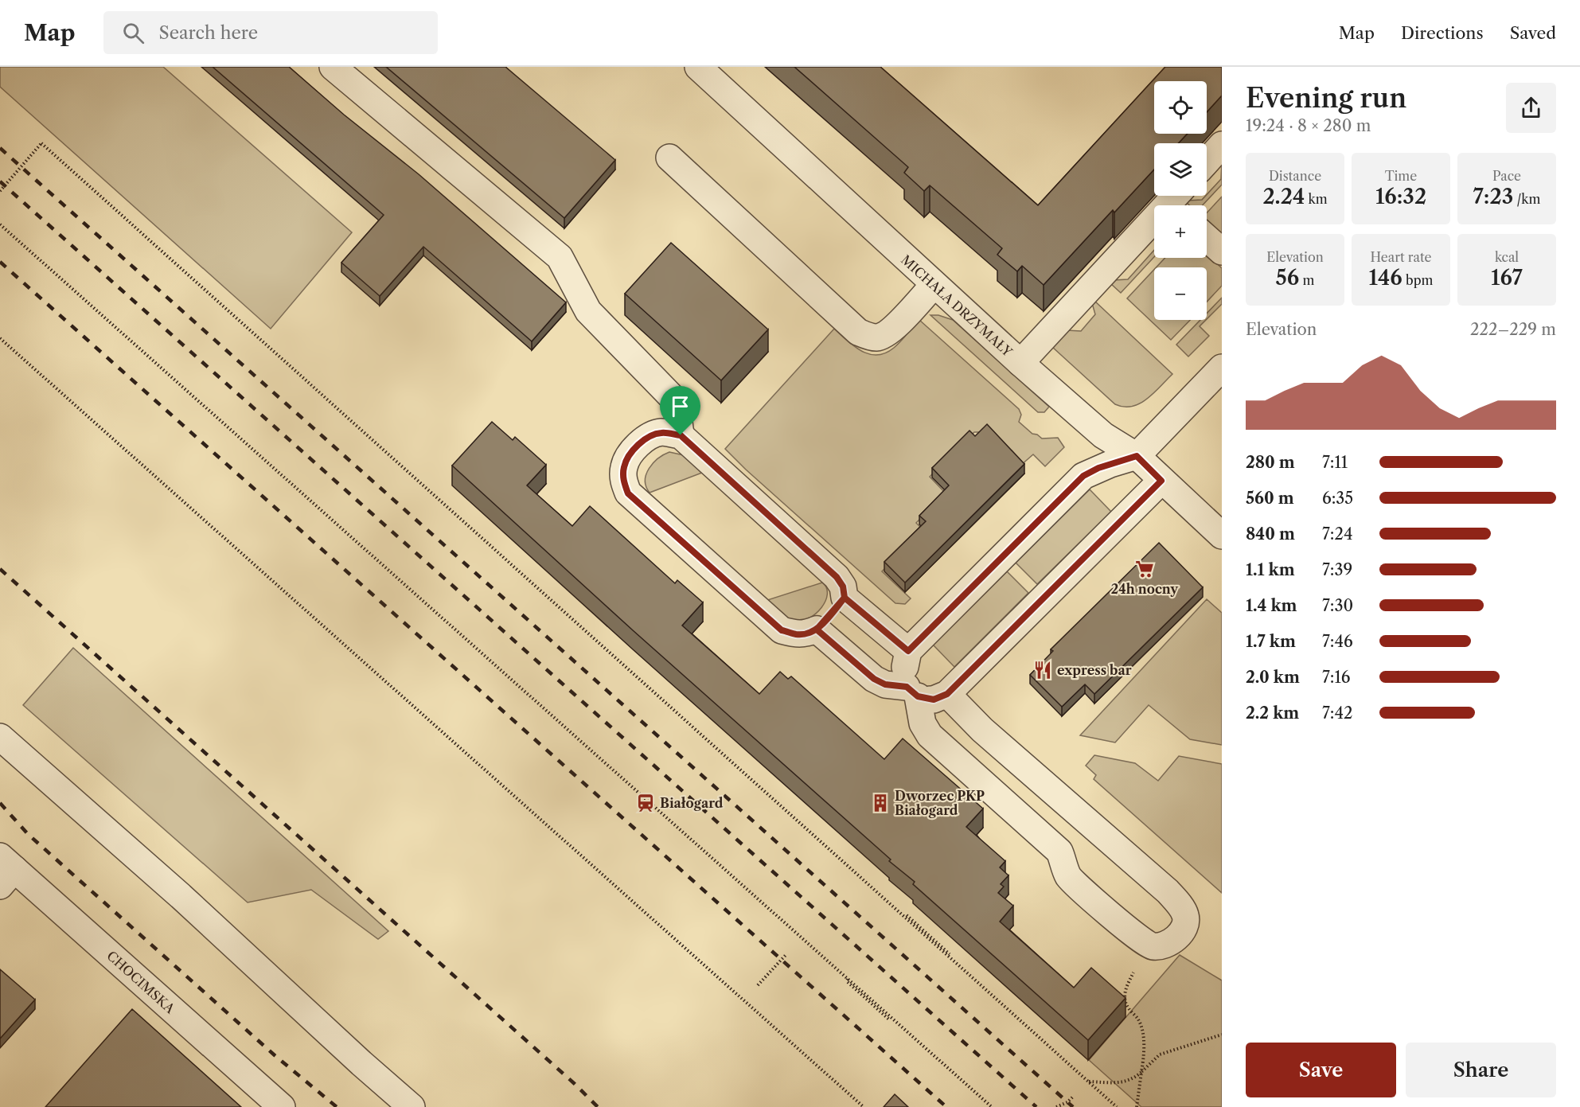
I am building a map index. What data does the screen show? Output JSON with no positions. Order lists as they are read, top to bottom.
{
  "streets": {
    "street": ["MICHAŁA DRZYMAŁY", "CHOCIMSKA"]
  },
  "places": {
    "supermarket": ["24h nocny"],
    "restaurant": ["express bar"],
    "station": ["Białogard"],
    "building": ["Dworzec PKP Białogard"]
  },
  "page": {
    "header": "Map",
    "search": "Search here",
    "nav": ["Map", "Directions", "Saved"],
    "heading": ["Evening run", "19:24 · 8 × 280 m"],
    "map_buttons": ["+", "−"],
    "stats": [
      ["Distance", "2.24 km"],
      ["Time", "16:32"],
      ["Pace", "7:23 /km"],
      ["Elevation", "56 m"],
      ["Heart rate", "146 bpm"],
      ["kcal", "167"]
    ],
    "chart": ["Elevation", "222–229 m"],
    "list": [
      {
        "name": "280 m",
        "note": "7:11"
      },
      {
        "name": "560 m",
        "note": "6:35"
      },
      {
        "name": "840 m",
        "note": "7:24"
      },
      {
        "name": "1.1 km",
        "note": "7:39"
      },
      {
        "name": "1.4 km",
        "note": "7:30"
      },
      {
        "name": "1.7 km",
        "note": "7:46"
      },
      {
        "name": "2.0 km",
        "note": "7:16"
      },
      {
        "name": "2.2 km",
        "note": "7:42"
      }
    ],
    "buttons": ["Save", "Share"]
  }
}
